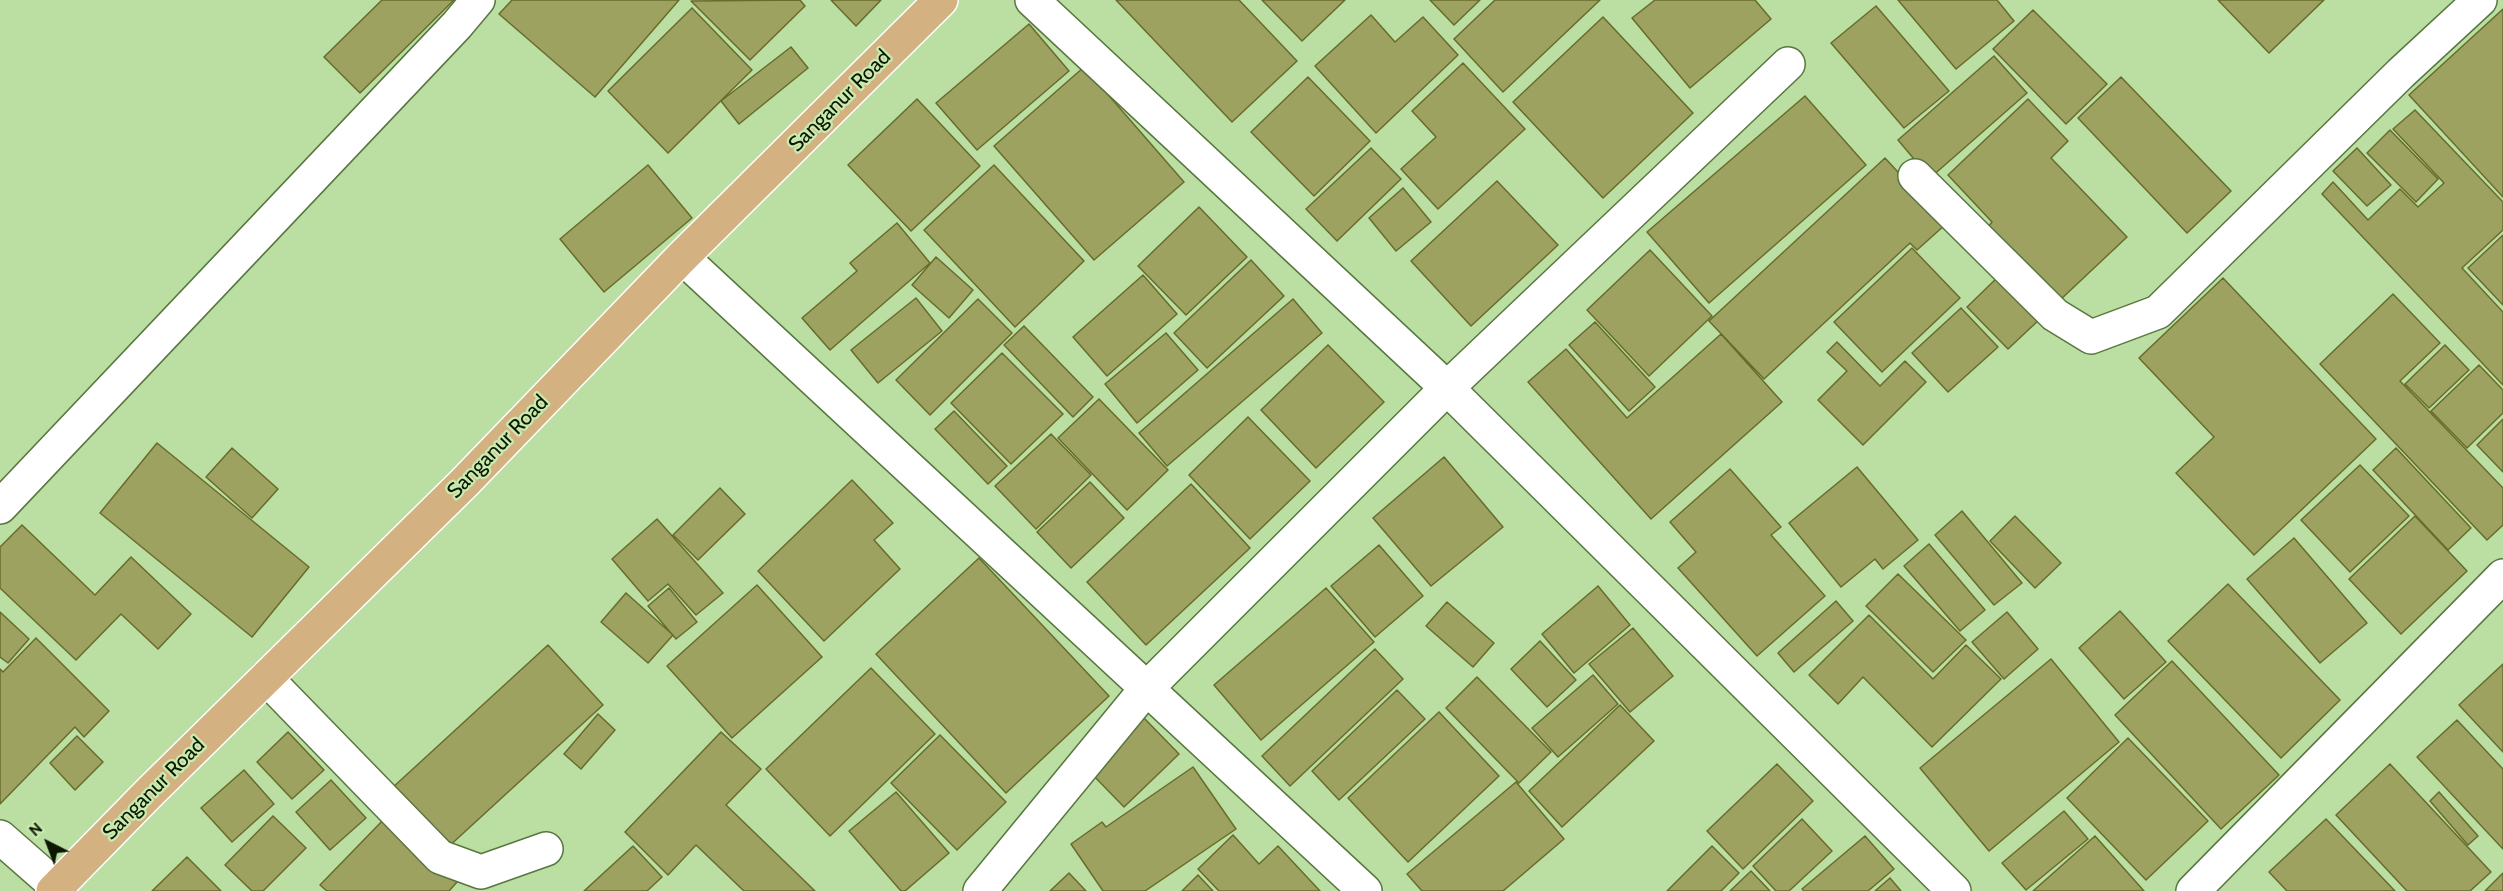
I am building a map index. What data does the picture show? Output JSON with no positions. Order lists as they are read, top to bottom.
{
  "streets": {
    "main road": ["Sanganur Road"]
  },
  "north": "top left"
}
